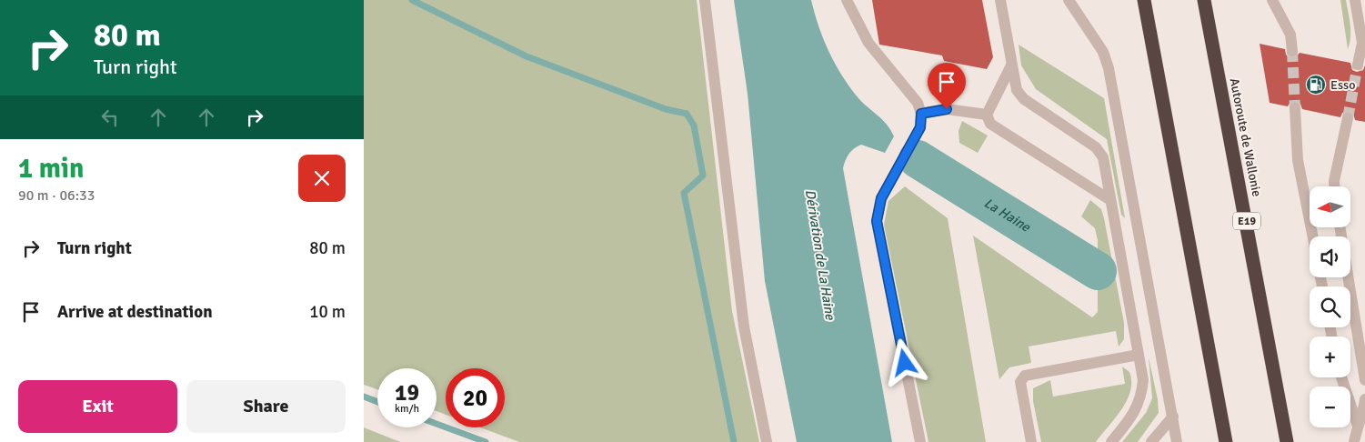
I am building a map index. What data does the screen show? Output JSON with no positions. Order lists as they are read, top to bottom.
{
  "streets": {
    "highway": ["Autoroute de Wallonie", "E19"]
  },
  "water": ["La Haine", "Dérivation de La Haine"],
  "places": {
    "fuel station": ["Esso"]
  },
  "north": "left",
  "page": {
    "turn": ["80 m", "Turn right"],
    "heading": ["1 min", "90 m · 06:33"],
    "map_buttons": ["+", "−"],
    "list": [
      {
        "name": "Turn right",
        "value": "80 m"
      },
      {
        "name": "Arrive at destination",
        "value": "10 m"
      }
    ],
    "speed": "19 km/h",
    "limit": "20",
    "buttons": ["Exit", "Share"]
  }
}
